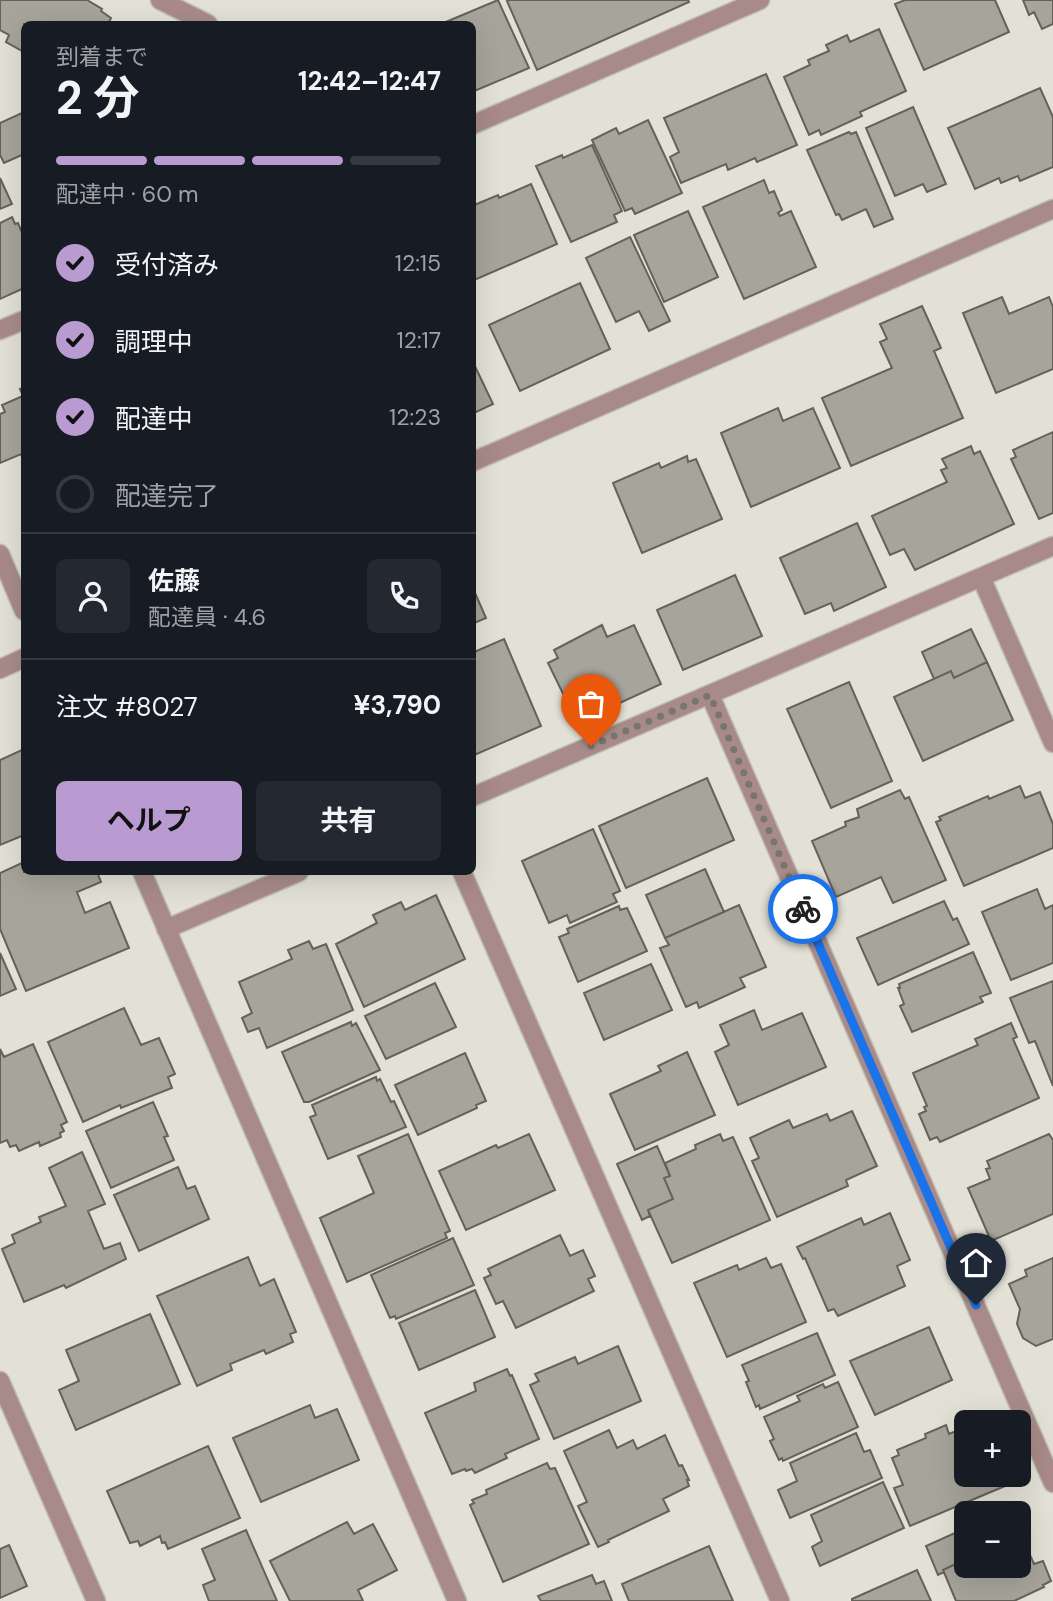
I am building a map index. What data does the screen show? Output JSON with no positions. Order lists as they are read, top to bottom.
{
  "page": {
    "heading": ["2 分", "到着まで", "12:42–12:47"],
    "panel": [
      "佐藤",
      "配達員 · 4.6",
      "注文 #8027",
      "¥3,790"
    ],
    "bar": "配達中 · 60 m",
    "list": [
      ["受付済み", "12:15"],
      ["調理中", "12:17"],
      ["配達中", "12:23"],
      "配達完了"
    ],
    "buttons": ["ヘルプ", "共有"],
    "map_buttons": ["+", "−"]
  }
}
